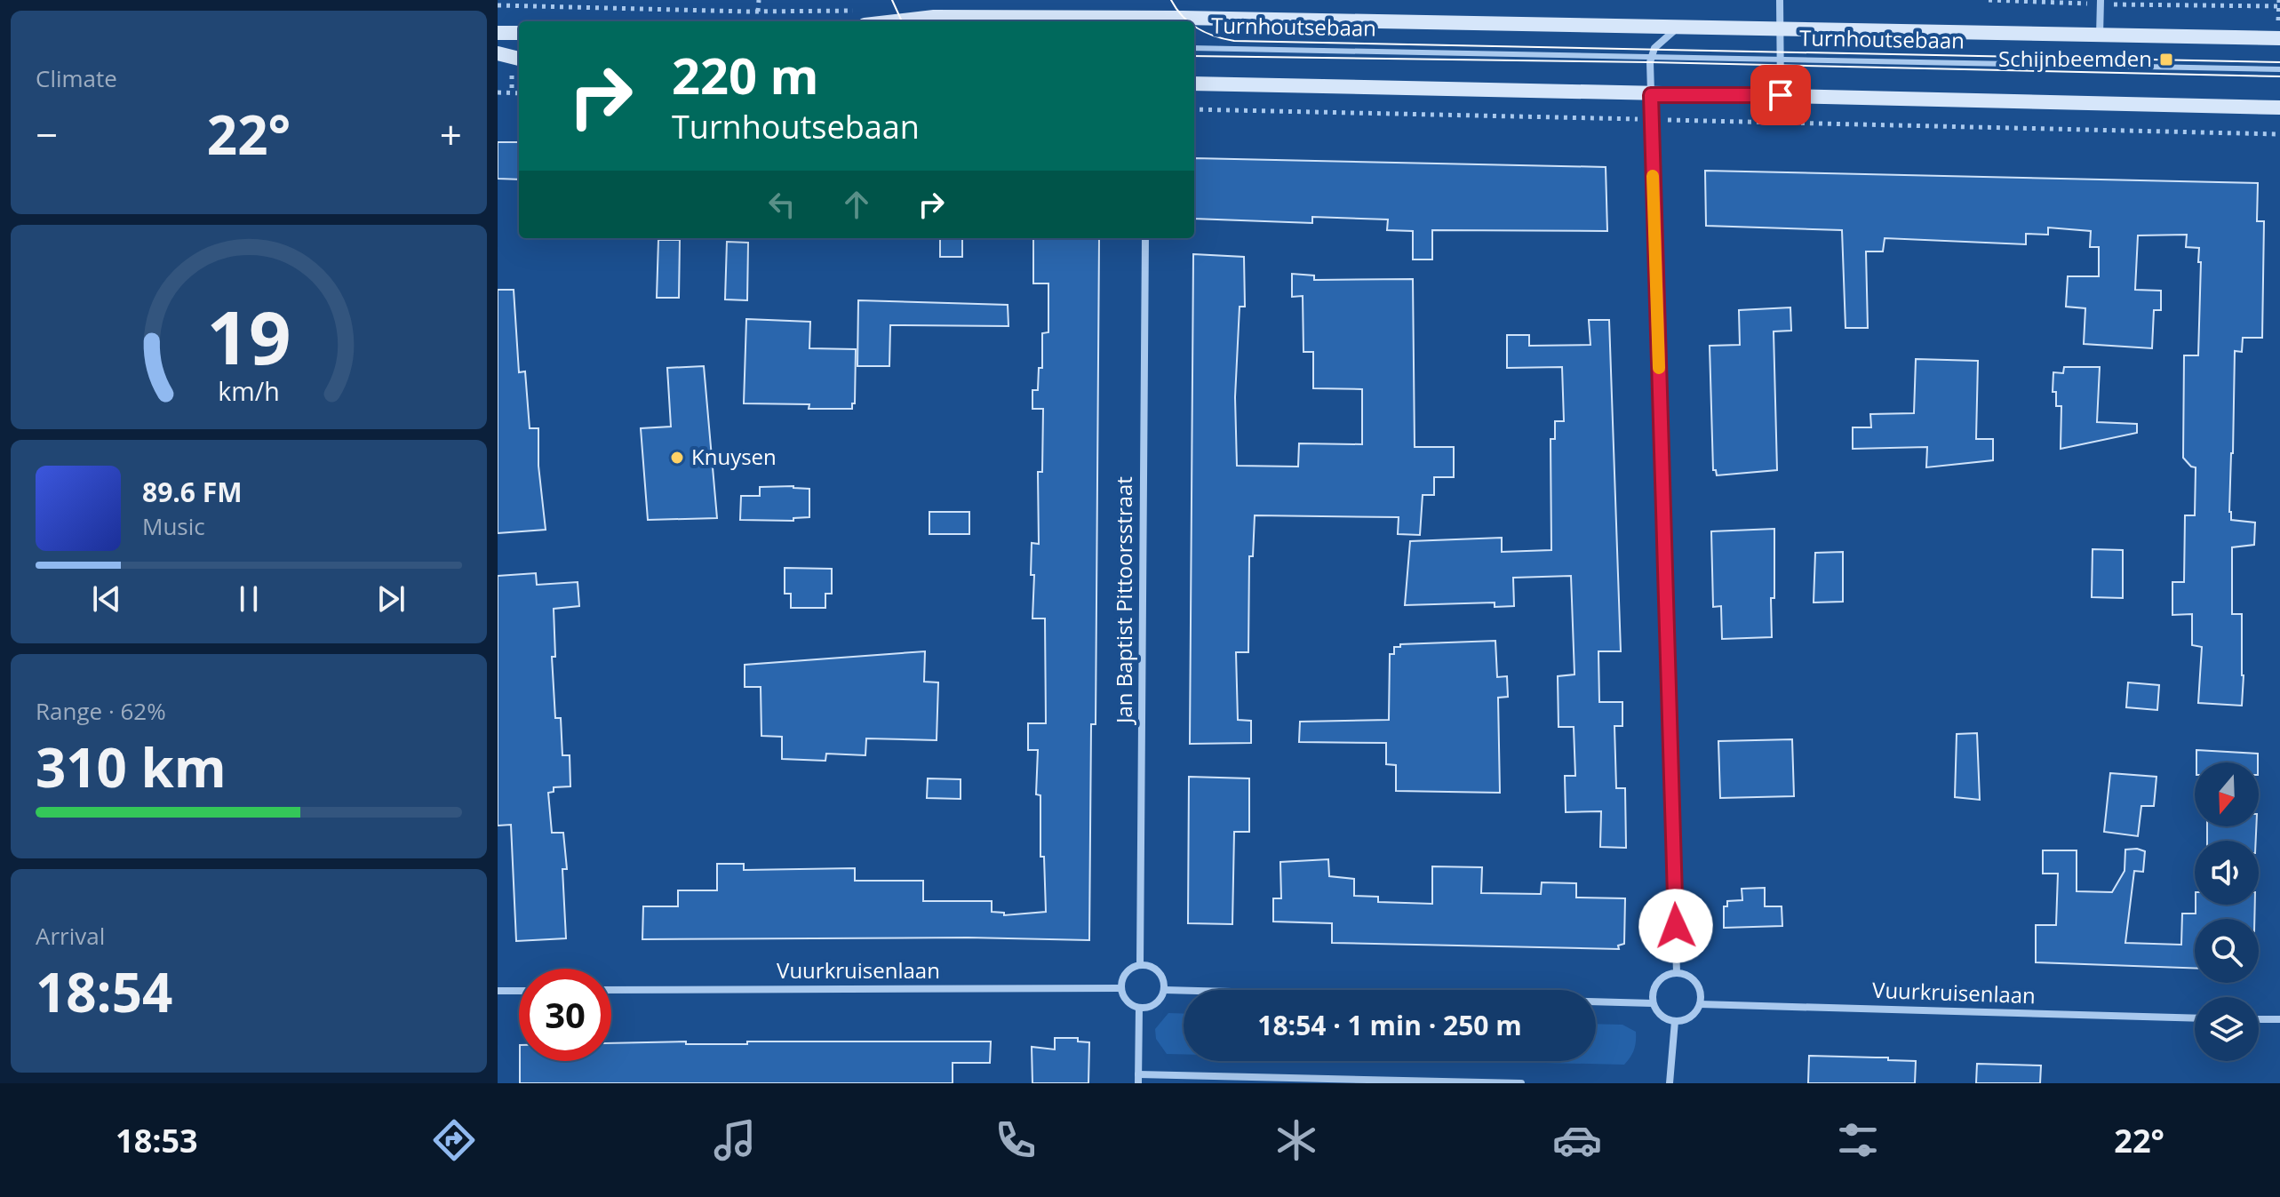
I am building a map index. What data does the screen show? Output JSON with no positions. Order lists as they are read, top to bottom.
{
  "streets": {
    "main road": ["Turnhoutsebaan"],
    "street": ["Jan Baptist Pittoorsstraat", "Vuurkruisenlaan"]
  },
  "crossings": [
    ["Jan Baptist Pittoorsstraat", "Vuurkruisenlaan"]
  ],
  "places": {
    "transit": ["Schijnbeemden"],
    "other": ["Knuysen"]
  },
  "north": "bottom",
  "page": {
    "tile": [
      "Climate",
      ["Range · 62%", "310 km"],
      ["Arrival", "18:54"]
    ],
    "turn": ["220 m", "Turnhoutsebaan"],
    "heat": ["−", "22°", "+"],
    "song": ["89.6 FM", "Music"],
    "limit": "30",
    "trip": "18:54 · 1 min · 250 m",
    "tabs": ["18:53", "22°"],
    "gauge": ["19", "km/h"]
  }
}
